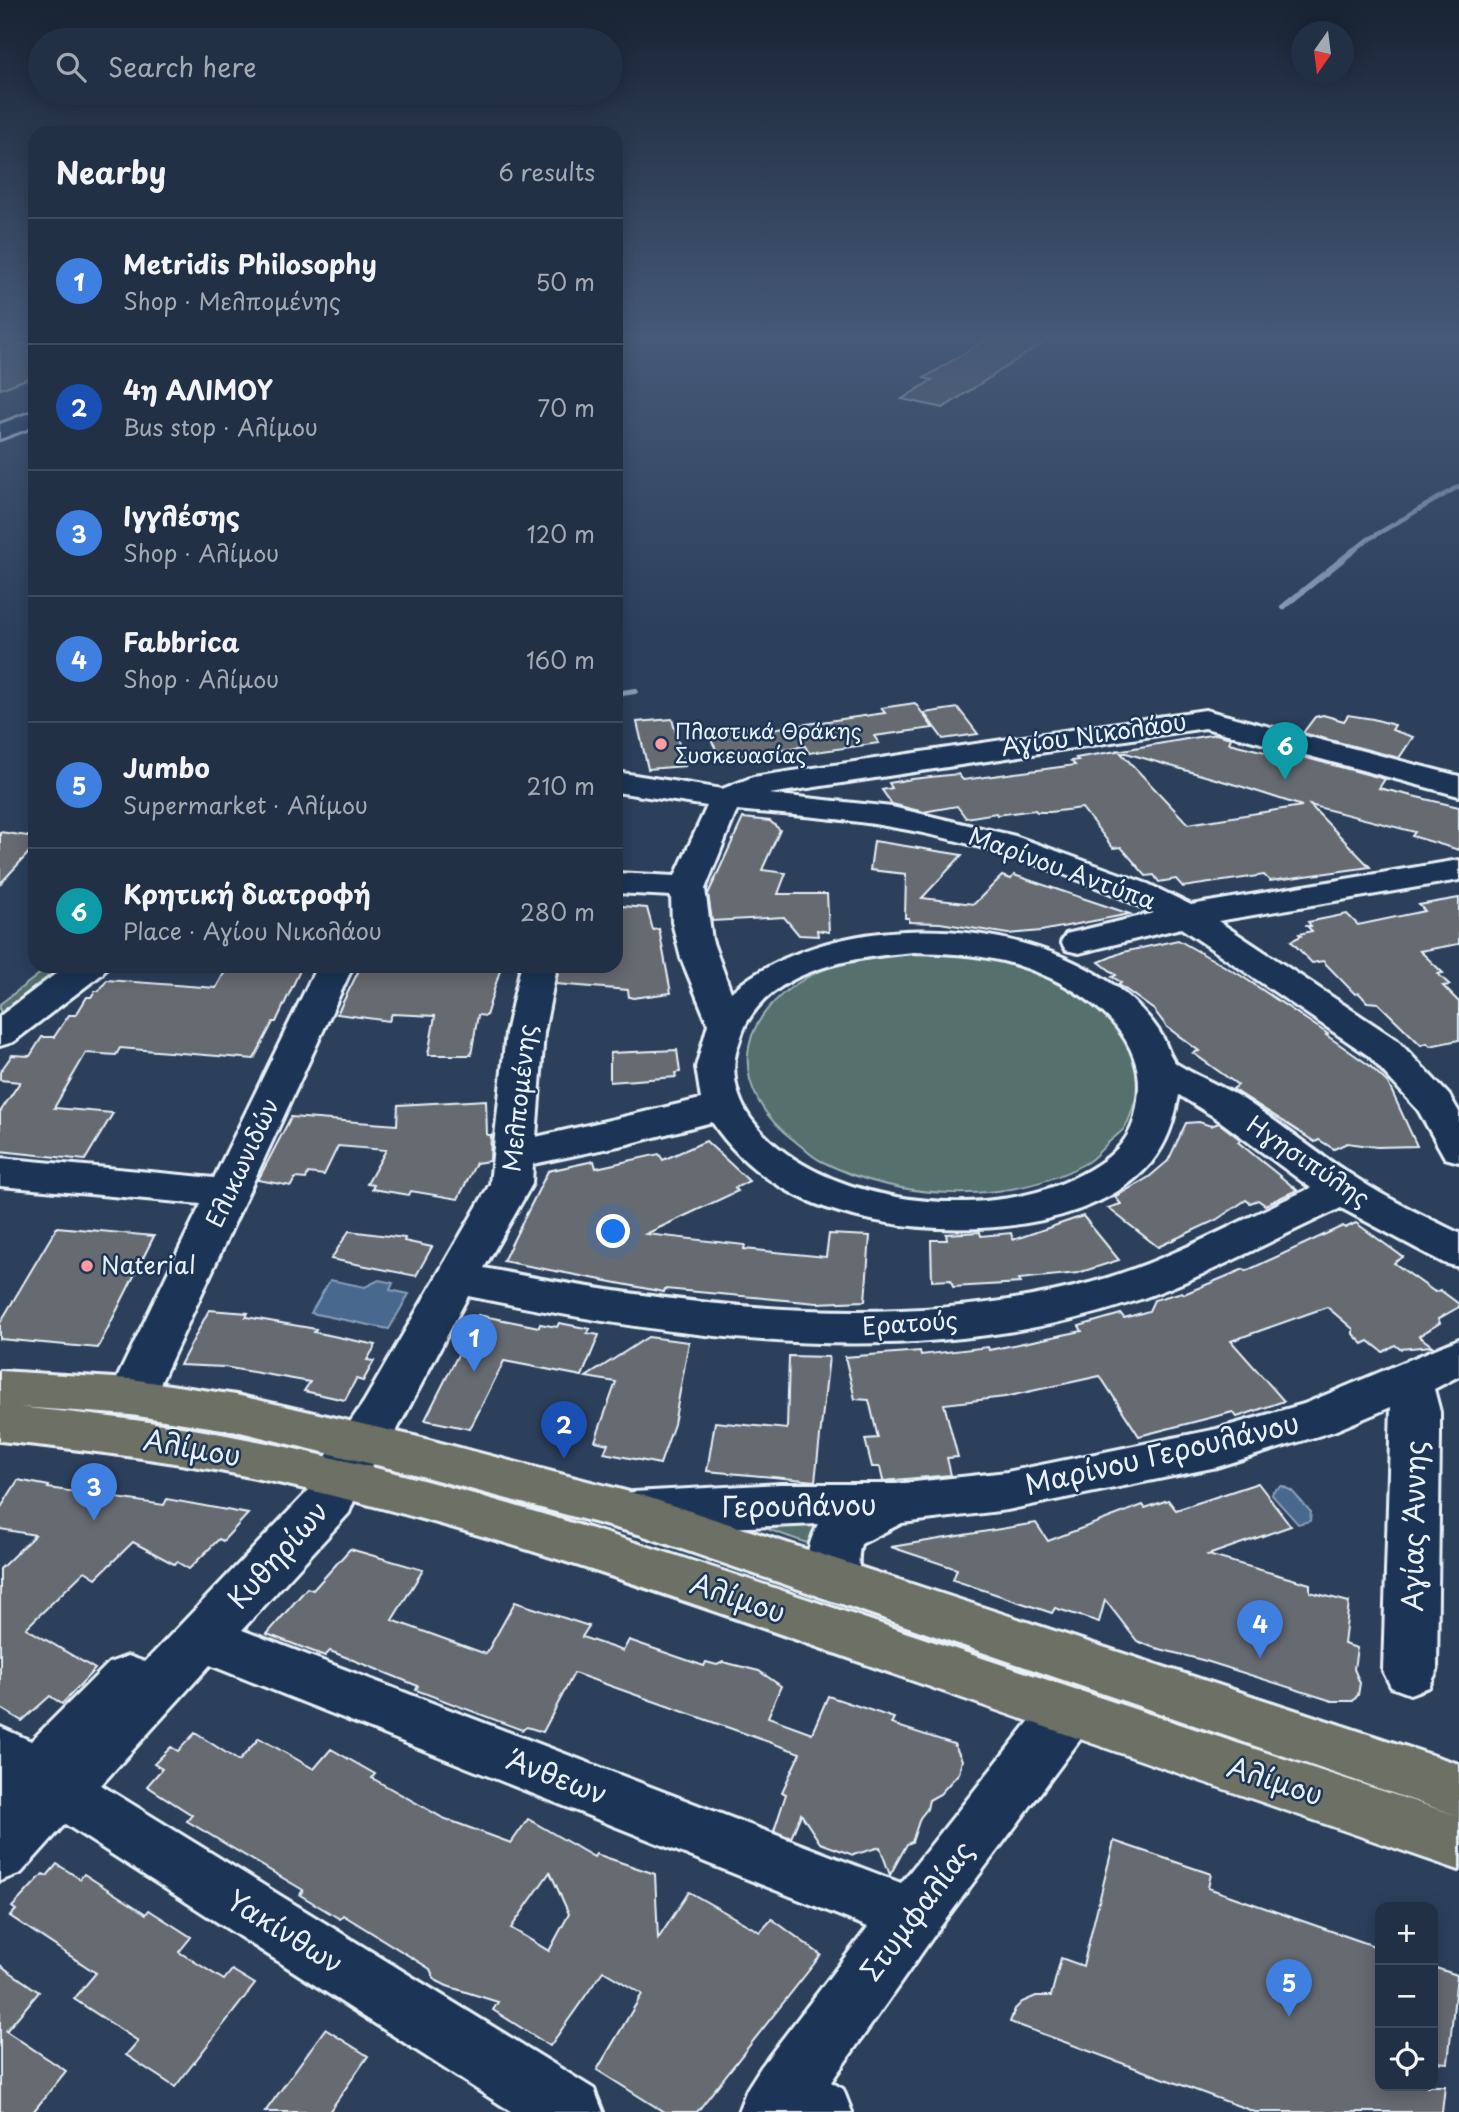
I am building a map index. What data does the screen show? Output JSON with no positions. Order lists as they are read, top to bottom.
{
  "streets": {
    "main road": ["Αλίμου"],
    "street": [
      "Αγίου Νικολάου",
      "Μαρίνου Αντύπα",
      "Μελπομένης",
      "Ηγησιπύλης",
      "Ελικωνιδών",
      "Ερατούς",
      "Μαρίνου Γερουλάνου",
      "Γερουλάνου",
      "Αγίας Άννης",
      "Κυθηρίων",
      "Άνθεων",
      "Στυμφαλίας",
      "Υακίνθων"
    ]
  },
  "crossings": [
    ["Αγίου Νικολάου", "Μαρίνου Αντύπα"],
    ["Μελπομένης", "Ερατούς"],
    ["Μελπομένης", "Αλίμου"],
    ["Μελπομένης", "Κυθηρίων"],
    ["Ηγησιπύλης", "Ερατούς"],
    ["Ελικωνιδών", "Αλίμου"],
    ["Αλίμου", "Γερουλάνου"],
    ["Αλίμου", "Κυθηρίων"],
    ["Αλίμου", "Στυμφαλίας"],
    ["Μαρίνου Γερουλάνου", "Γερουλάνου"],
    ["Μαρίνου Γερουλάνου", "Αγίας Άννης"],
    ["Κυθηρίων", "Άνθεων"],
    ["Κυθηρίων", "Υακίνθων"],
    ["Άνθεων", "Στυμφαλίας"]
  ],
  "places": ["Πλαστικά Θράκης Συσκευασίας", "Naterial"],
  "north": "bottom",
  "page": {
    "search": "Search here",
    "heading": ["Nearby", "6 results"],
    "list": [
      {
        "mark": "1",
        "name": "Metridis Philosophy",
        "note": "Shop · Μελπομένης",
        "value": "50 m"
      },
      {
        "mark": "2",
        "name": "4η ΑΛΙΜΟΥ",
        "note": "Bus stop · Αλίμου",
        "value": "70 m"
      },
      {
        "mark": "3",
        "name": "Ιγγλέσης",
        "note": "Shop · Αλίμου",
        "value": "120 m"
      },
      {
        "mark": "4",
        "name": "Fabbrica",
        "note": "Shop · Αλίμου",
        "value": "160 m"
      },
      {
        "mark": "5",
        "name": "Jumbo",
        "note": "Supermarket · Αλίμου",
        "value": "210 m"
      },
      {
        "mark": "6",
        "name": "Κρητική διατροφή",
        "note": "Place · Αγίου Νικολάου",
        "value": "280 m"
      }
    ],
    "pins": [
      "6",
      "1",
      "2",
      "3",
      "4",
      "5"
    ],
    "map_buttons": ["+", "−"]
  }
}
